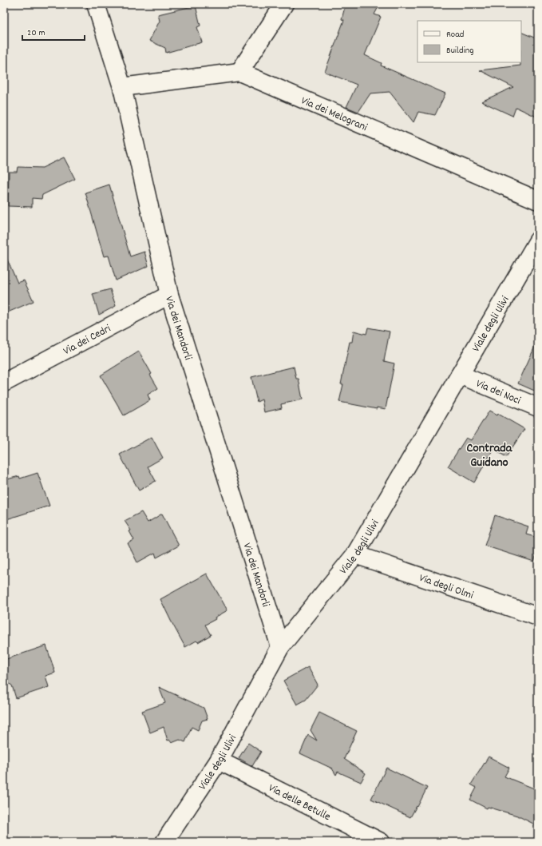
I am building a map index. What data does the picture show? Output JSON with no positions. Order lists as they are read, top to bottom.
{
  "streets": {
    "street": [
      "Via dei Melograni",
      "Viale degli Ulivi",
      "Via dei Mandorli",
      "Via dei Cedri",
      "Via dei Noci",
      "Via degli Olmi",
      "Via delle Betulle"
    ]
  },
  "crossings": [
    ["Viale degli Ulivi", "Via dei Mandorli"],
    ["Viale degli Ulivi", "Via dei Noci"],
    ["Viale degli Ulivi", "Via degli Olmi"],
    ["Viale degli Ulivi", "Via delle Betulle"],
    ["Via dei Mandorli", "Via dei Cedri"]
  ],
  "districts": ["Contrada Guidano"],
  "legend": ["Road", "Building"],
  "scale_bar": "20 m"
}
